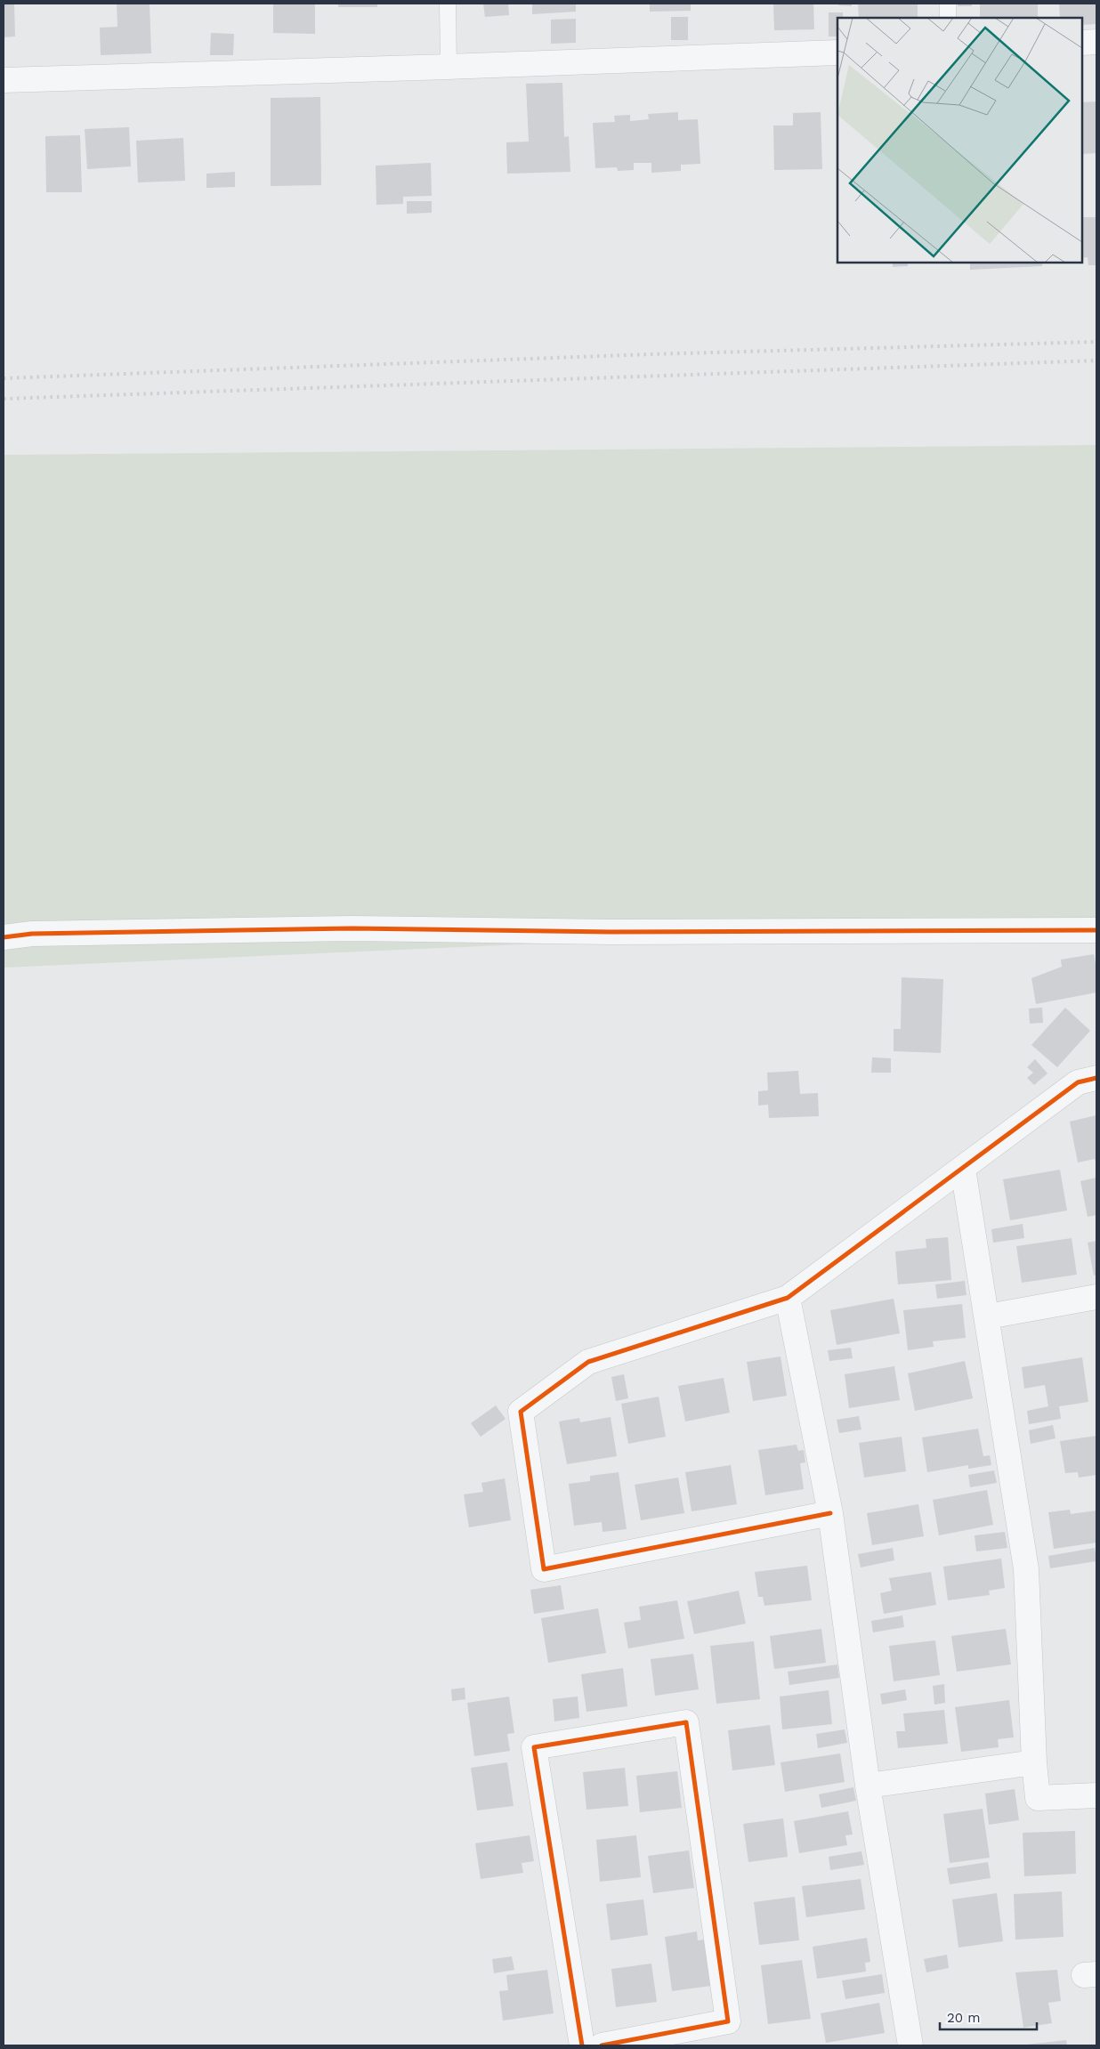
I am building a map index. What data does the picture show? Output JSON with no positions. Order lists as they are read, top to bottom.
{
  "scale_bar": "20 m"
}
